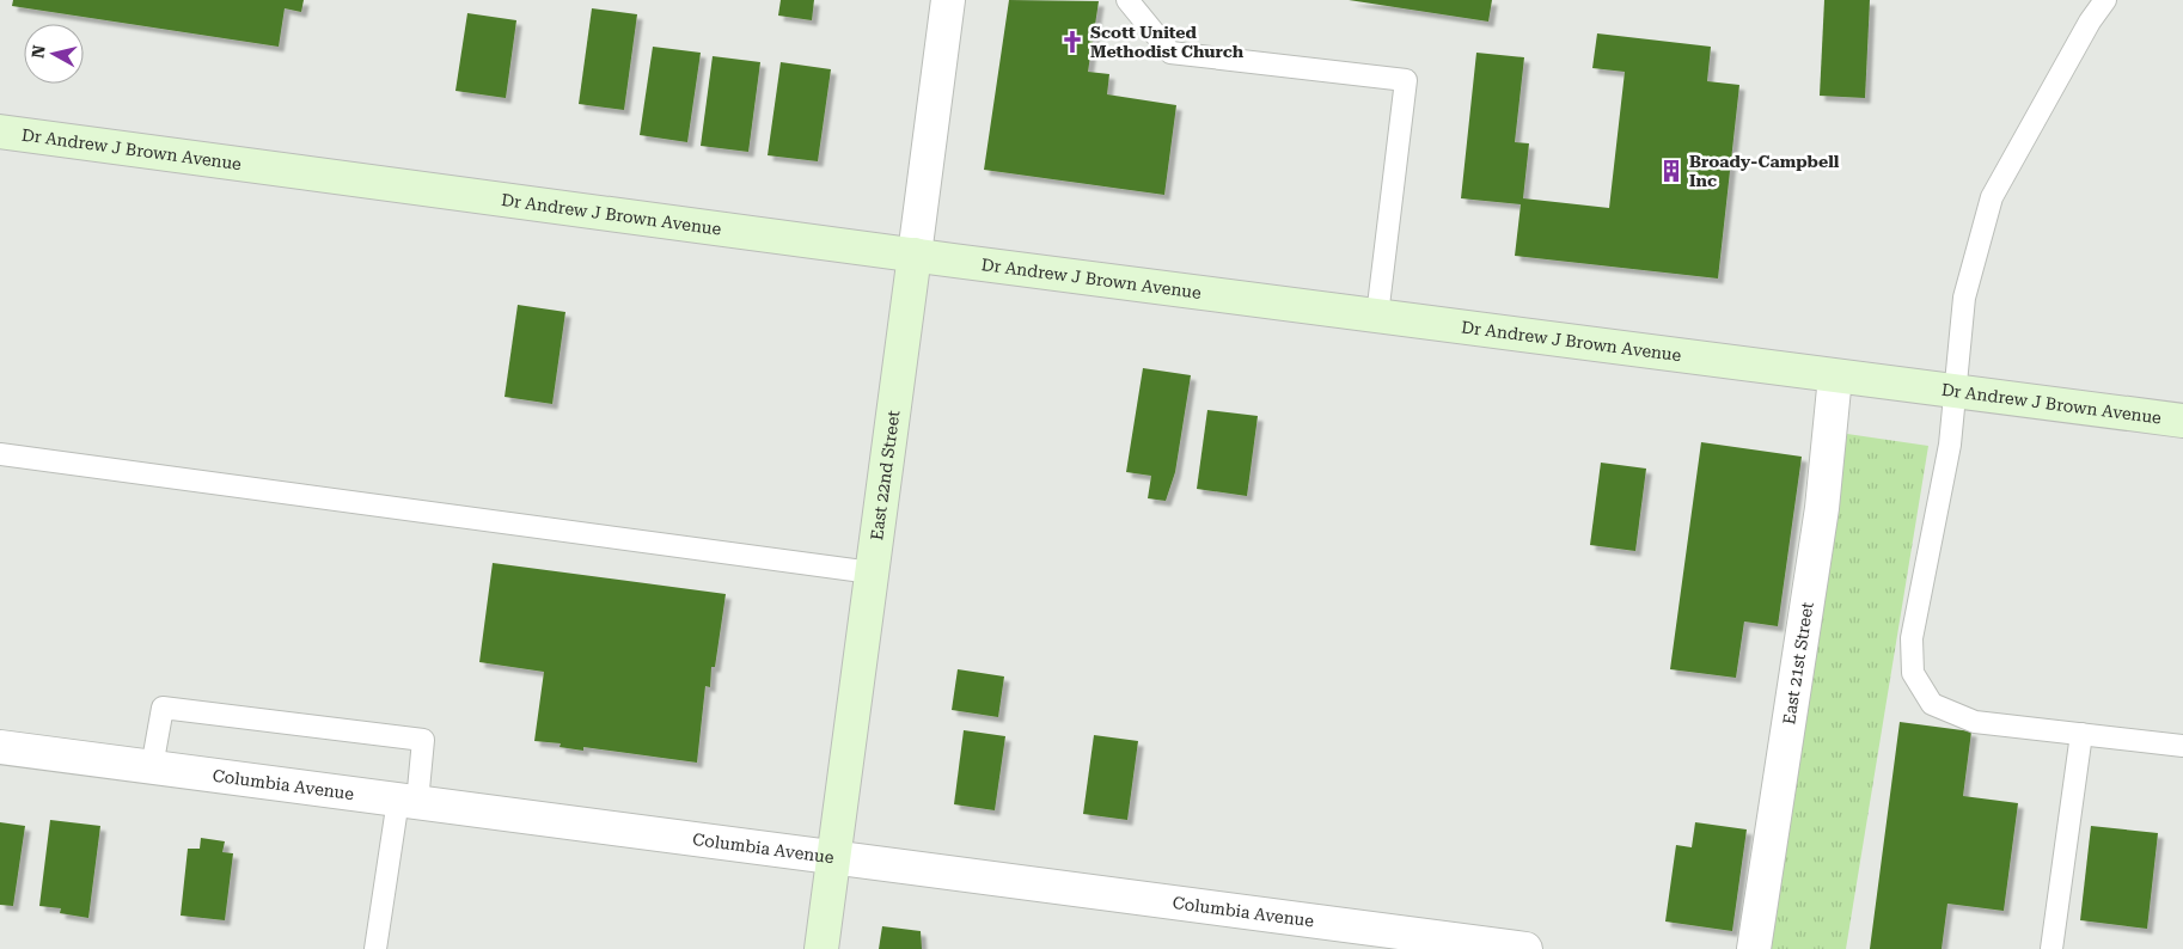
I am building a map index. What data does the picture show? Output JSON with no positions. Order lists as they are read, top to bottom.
{
  "streets": {
    "main road": ["Dr Andrew J Brown Avenue", "East 22nd Street"],
    "street": ["East 21st Street", "Columbia Avenue"]
  },
  "crossings": [
    ["Dr Andrew J Brown Avenue", "East 22nd Street"],
    ["Dr Andrew J Brown Avenue", "East 21st Street"],
    ["East 22nd Street", "Columbia Avenue"]
  ],
  "places": {
    "church": ["Scott United Methodist Church"],
    "building": ["Broady-Campbell Inc"]
  },
  "north": "left"
}
